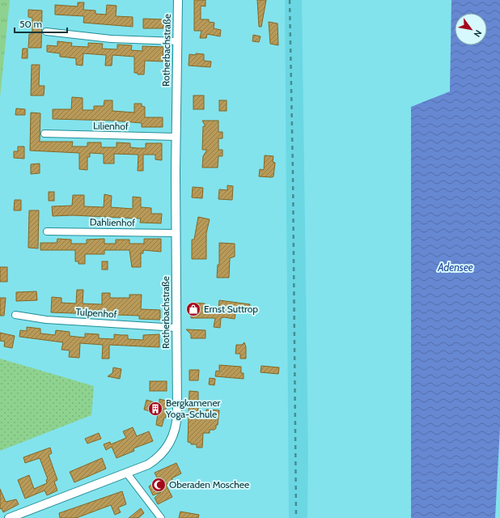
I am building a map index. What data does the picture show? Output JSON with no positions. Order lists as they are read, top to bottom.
{
  "streets": {
    "street": [
      "Rotherbachstraße",
      "Lilienhof",
      "Dahlienhof",
      "Tulpenhof"
    ]
  },
  "crossings": [
    ["Rotherbachstraße", "Lilienhof"],
    ["Rotherbachstraße", "Dahlienhof"],
    ["Rotherbachstraße", "Tulpenhof"]
  ],
  "water": ["Adensee"],
  "places": {
    "shop": ["Ernst Suttrop"],
    "building": ["Bergkamener Yoga-Schule"],
    "mosque": ["Oberaden Moschee"]
  },
  "scale_bar": "50 m",
  "north": "bottom right"
}
